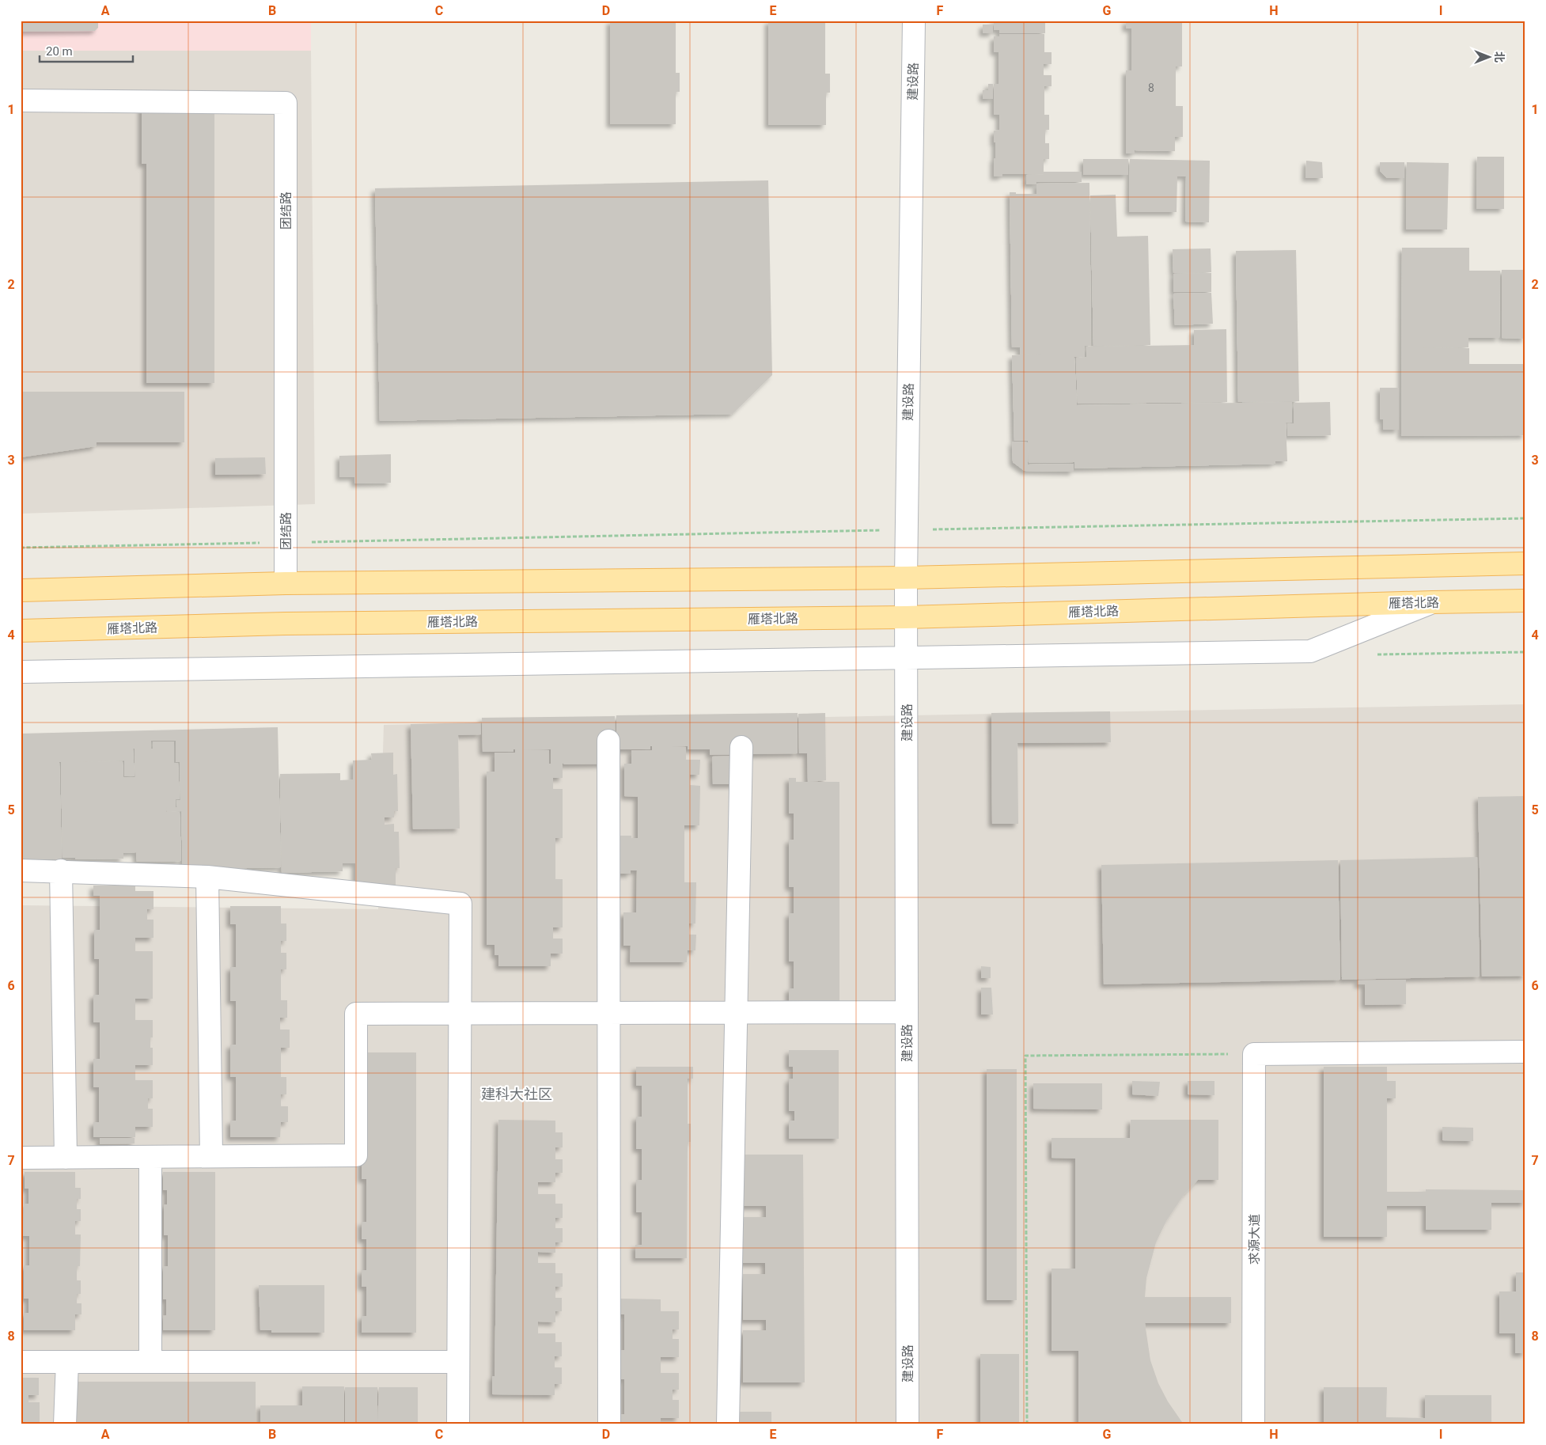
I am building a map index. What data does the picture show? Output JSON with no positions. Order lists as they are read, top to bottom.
{
  "streets": {
    "main road": ["雁塔北路"],
    "street": ["建设路", "团结路", "求源大道"]
  },
  "crossings": [
    ["建设路", "雁塔北路"]
  ],
  "districts": ["建科大社区"],
  "house_numbers": ["8"],
  "scale_bar": "20 m",
  "north": "right",
  "grid": {
    "columns": [
      "A",
      "B",
      "C",
      "D",
      "E",
      "F",
      "G",
      "H",
      "I"
    ],
    "rows": [
      "1",
      "2",
      "3",
      "4",
      "5",
      "6",
      "7",
      "8"
    ]
  }
}
